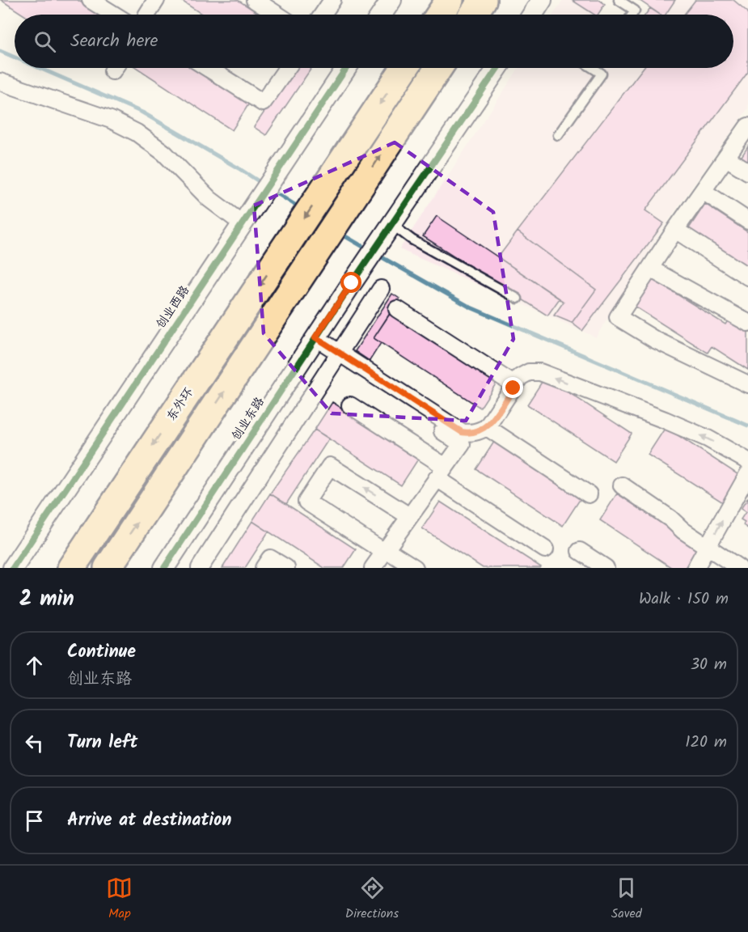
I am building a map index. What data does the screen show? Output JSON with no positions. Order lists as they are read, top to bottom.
{
  "streets": {
    "highway": ["东外环"],
    "street": ["创业西路", "创业东路"]
  },
  "page": {
    "search": "Search here",
    "heading": ["2 min", "Walk · 150 m"],
    "list": [
      ["Continue", "创业东路", "30 m"],
      ["Turn left", "120 m"],
      "Arrive at destination"
    ],
    "nav": ["Map", "Directions", "Saved"]
  }
}
